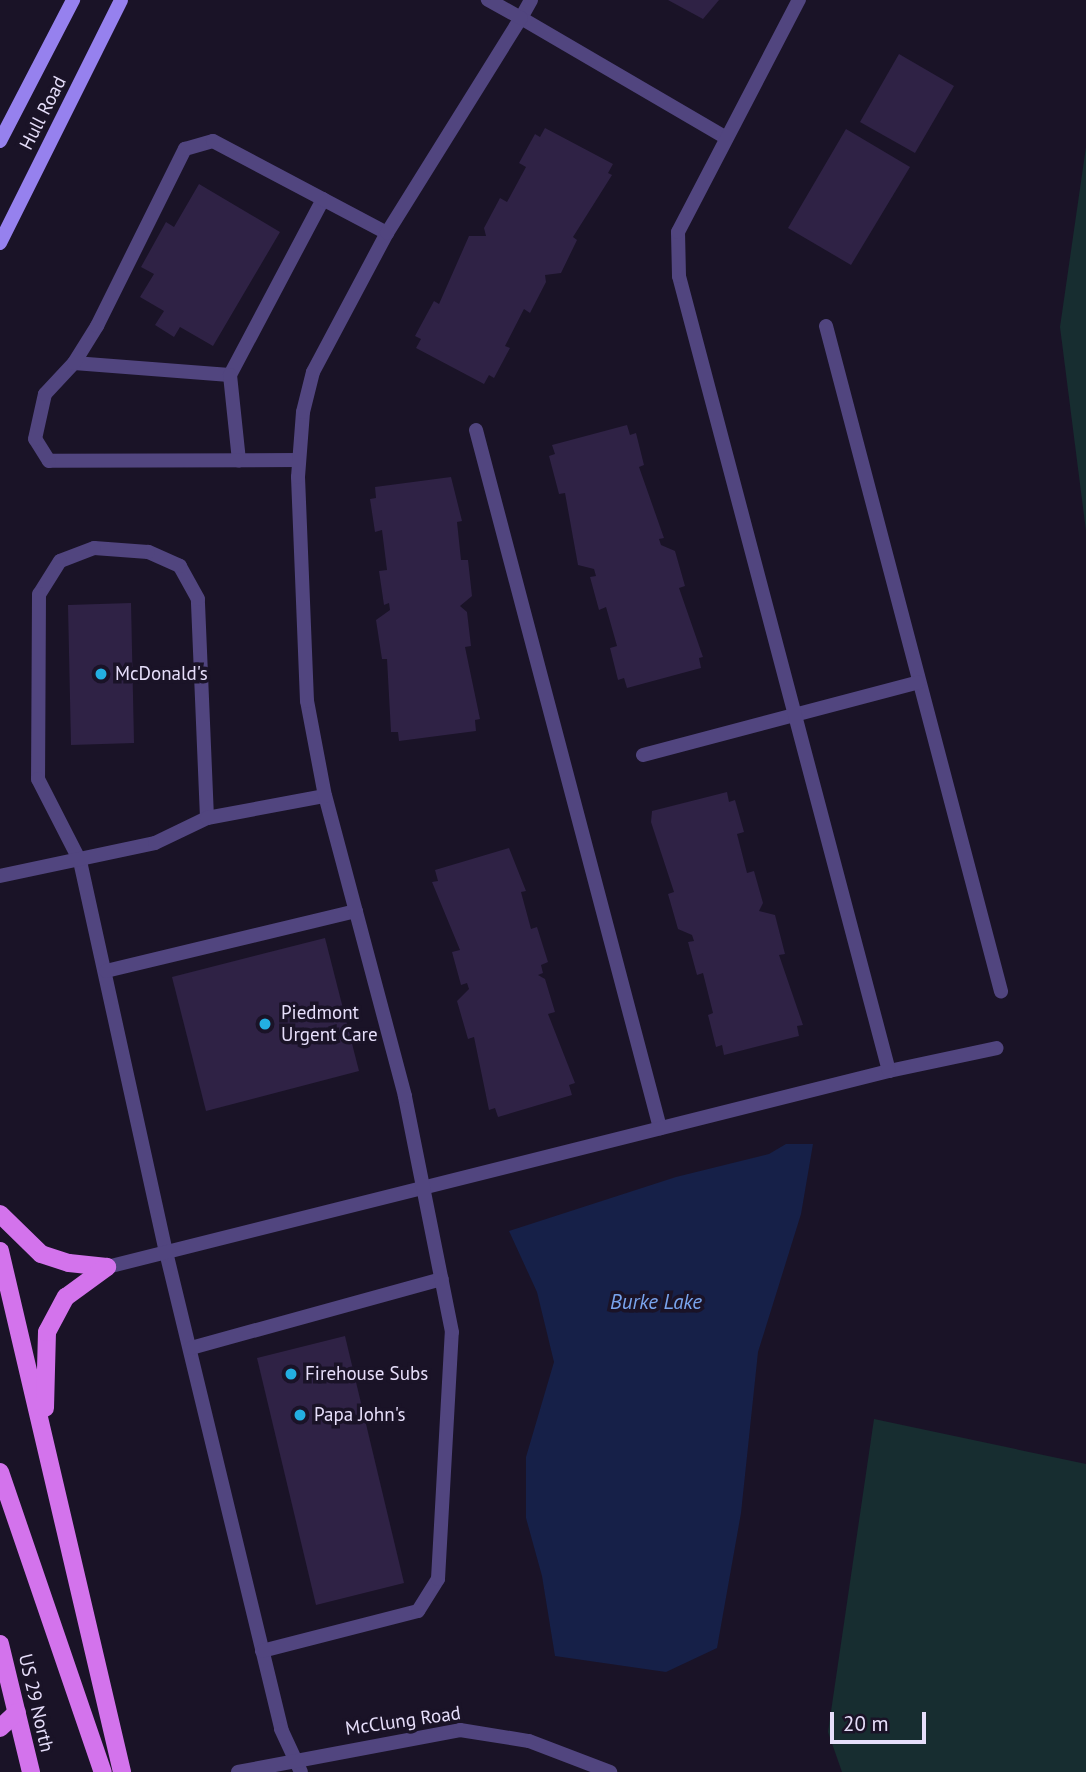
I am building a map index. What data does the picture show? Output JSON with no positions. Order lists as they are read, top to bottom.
{
  "streets": {
    "main road": ["Hull Road", "US 29 North"],
    "street": ["McClung Road"]
  },
  "water": ["Burke Lake"],
  "places": [
    "McDonald's",
    "Piedmont Urgent Care",
    "Firehouse Subs",
    "Papa John's"
  ],
  "scale_bar": "20 m"
}
